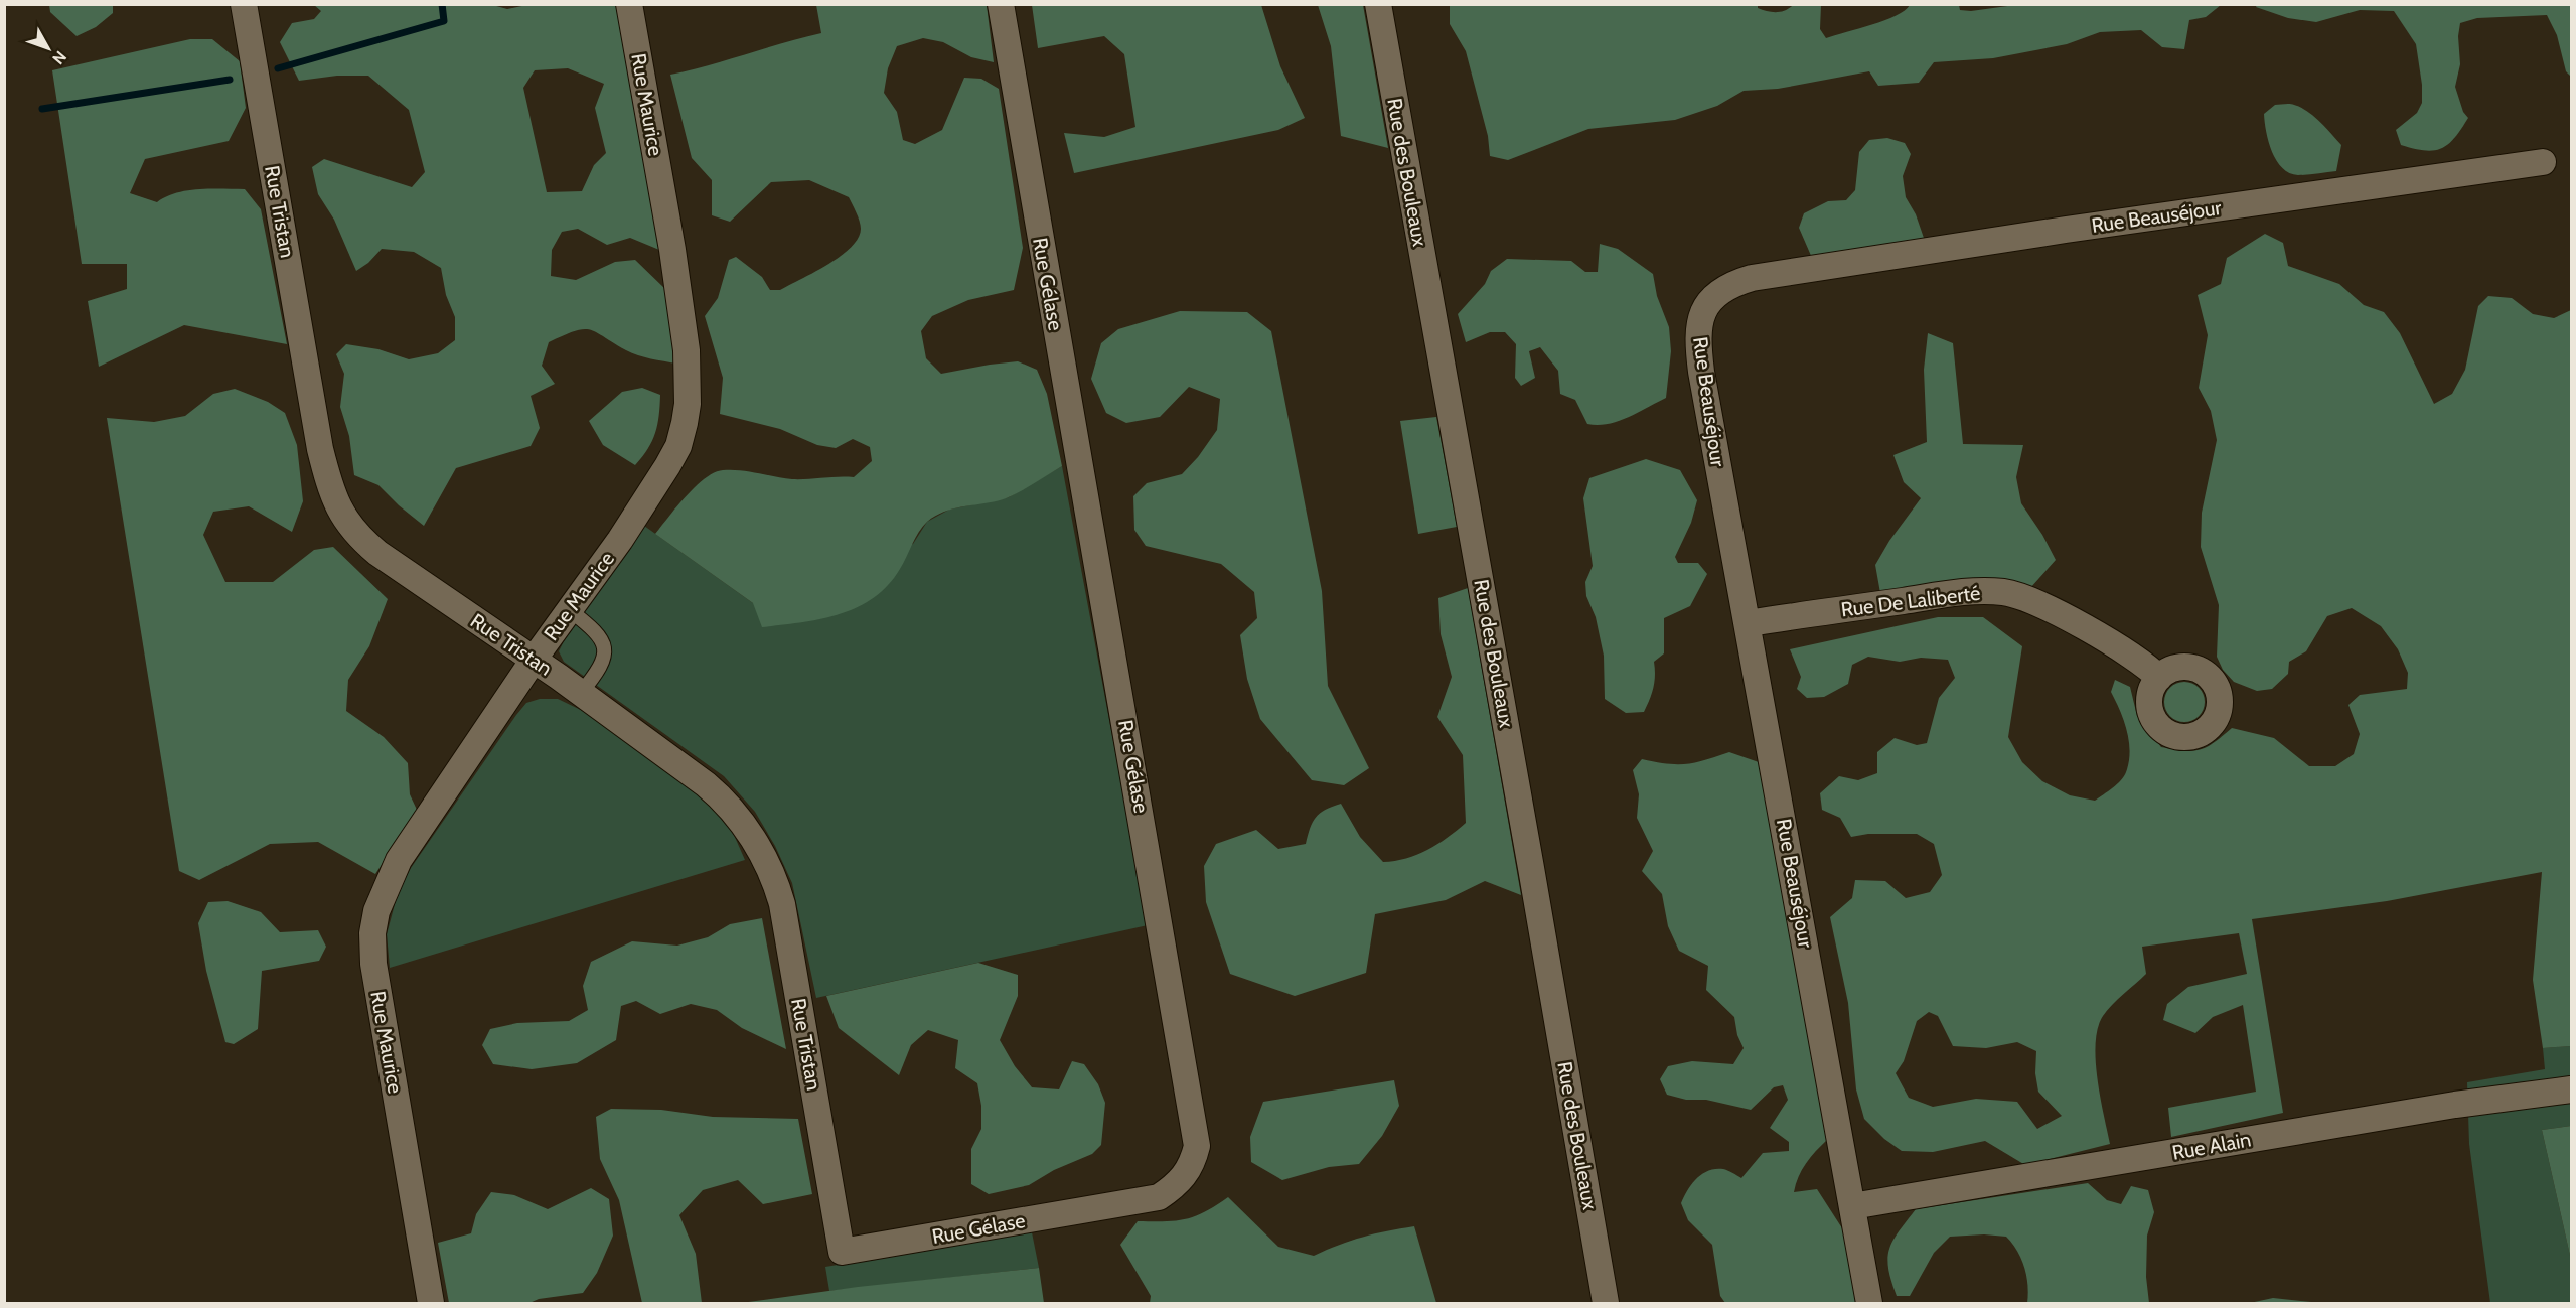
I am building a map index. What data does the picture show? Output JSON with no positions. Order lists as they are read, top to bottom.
{
  "streets": {
    "street": [
      "Rue Maurice",
      "Rue des Bouleaux",
      "Rue Tristan",
      "Rue Beauséjour",
      "Rue Gélase",
      "Rue De Laliberté",
      "Rue Alain"
    ]
  },
  "crossings": [
    ["Rue Maurice", "Rue Tristan"],
    ["Rue Tristan", "Rue Gélase"],
    ["Rue Beauséjour", "Rue De Laliberté"],
    ["Rue Beauséjour", "Rue Alain"]
  ],
  "north": "bottom right"
}
